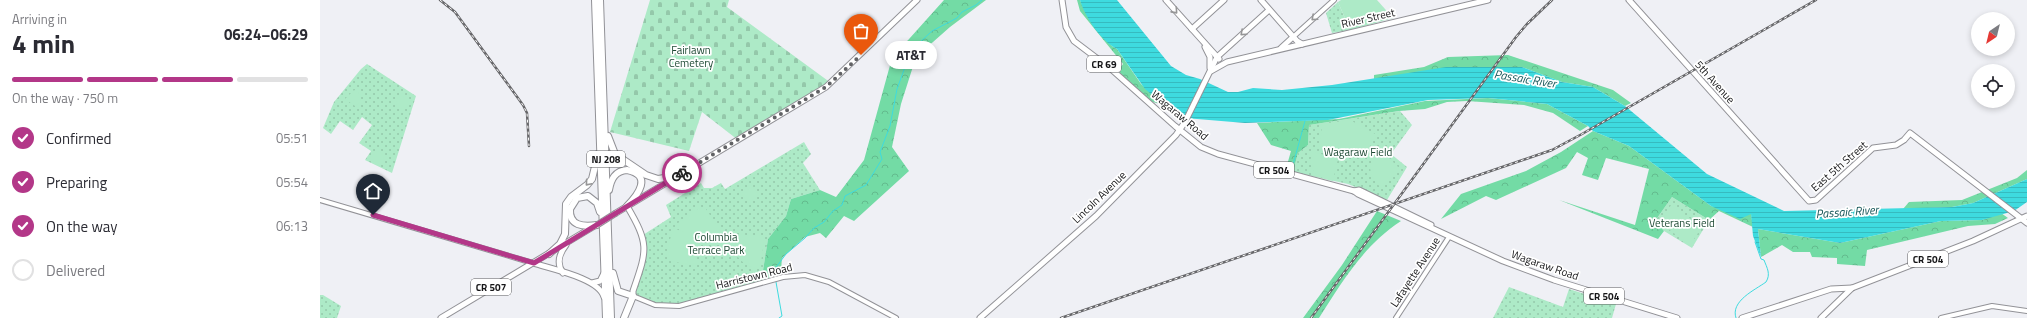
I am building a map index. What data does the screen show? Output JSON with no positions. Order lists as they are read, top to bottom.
{
  "streets": {
    "highway": ["NJ 208"],
    "main road": [
      "River Street",
      "CR 69",
      "5th Avenue",
      "Wagaraw Road",
      "East 5th Street",
      "CR 504",
      "Lincoln Avenue",
      "CR 507"
    ],
    "street": ["Lafayette Avenue", "Harristown Road"]
  },
  "crossings": [
    ["River Street", "Lincoln Avenue"],
    ["5th Avenue", "East 5th Street"],
    ["Wagaraw Road", "Lincoln Avenue"],
    ["Wagaraw Road", "Lafayette Avenue"],
    ["East 5th Street", "CR 504"]
  ],
  "water": ["Passaic River"],
  "parks": [
    "Fairlawn Cemetery",
    "Wagaraw Field",
    "Veterans Field",
    "Columbia Terrace Park"
  ],
  "places": ["AT&T"],
  "north": "bottom left",
  "page": {
    "heading": ["4 min", "Arriving in", "06:24–06:29"],
    "bubble": "AT&T",
    "bar": "On the way · 750 m",
    "list": [
      ["Confirmed", "05:51"],
      ["Preparing", "05:54"],
      ["On the way", "06:13"],
      "Delivered"
    ]
  }
}
